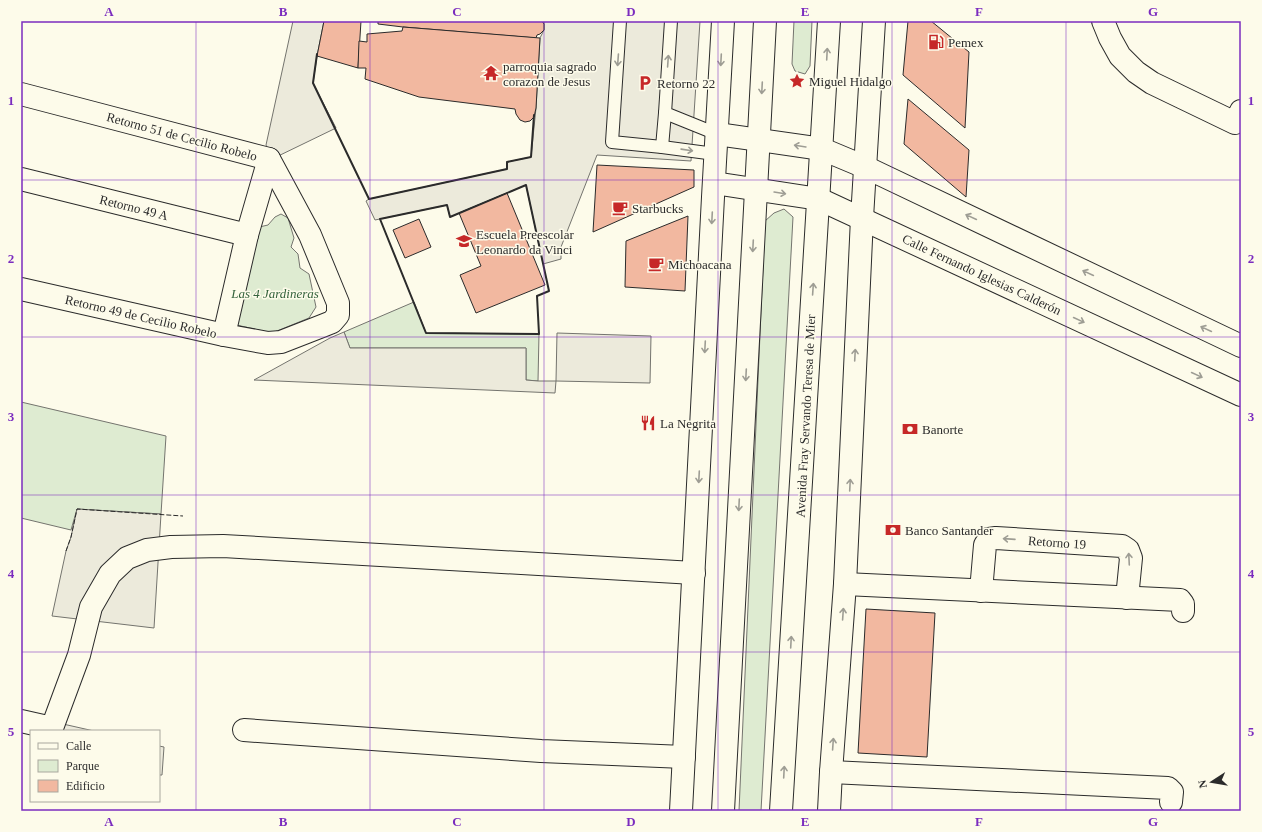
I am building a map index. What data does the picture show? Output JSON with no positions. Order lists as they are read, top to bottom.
{
  "streets": {
    "street": [
      "Retorno 51 de Cecilio Robelo",
      "Retorno 49 A",
      "Calle Fernando Iglesias Calderón",
      "Retorno 49 de Cecilio Robelo",
      "Avenida Fray Servando Teresa de Mier",
      "Retorno 19"
    ]
  },
  "crossings": [
    ["Retorno 51 de Cecilio Robelo", "Retorno 49 de Cecilio Robelo"],
    ["Retorno 49 A", "Retorno 49 de Cecilio Robelo"],
    ["Calle Fernando Iglesias Calderón", "Avenida Fray Servando Teresa de Mier"]
  ],
  "parks": ["Las 4 Jardineras"],
  "places": {
    "fuel station": ["Pemex"],
    "temple": ["parroquia sagrado corazon de Jesus"],
    "place": ["Miguel Hidalgo"],
    "parking": ["Retorno 22"],
    "cafe": ["Starbucks", "Michoacana"],
    "school or university": ["Escuela Preescolar Leonardo da Vinci"],
    "restaurant": ["La Negrita"],
    "bank": ["Banorte", "Banco Santander"]
  },
  "legend": ["Calle", "Parque", "Edificio"],
  "north": "left",
  "grid": {
    "columns": [
      "A",
      "B",
      "C",
      "D",
      "E",
      "F",
      "G"
    ],
    "rows": [
      "1",
      "2",
      "3",
      "4",
      "5"
    ]
  }
}
